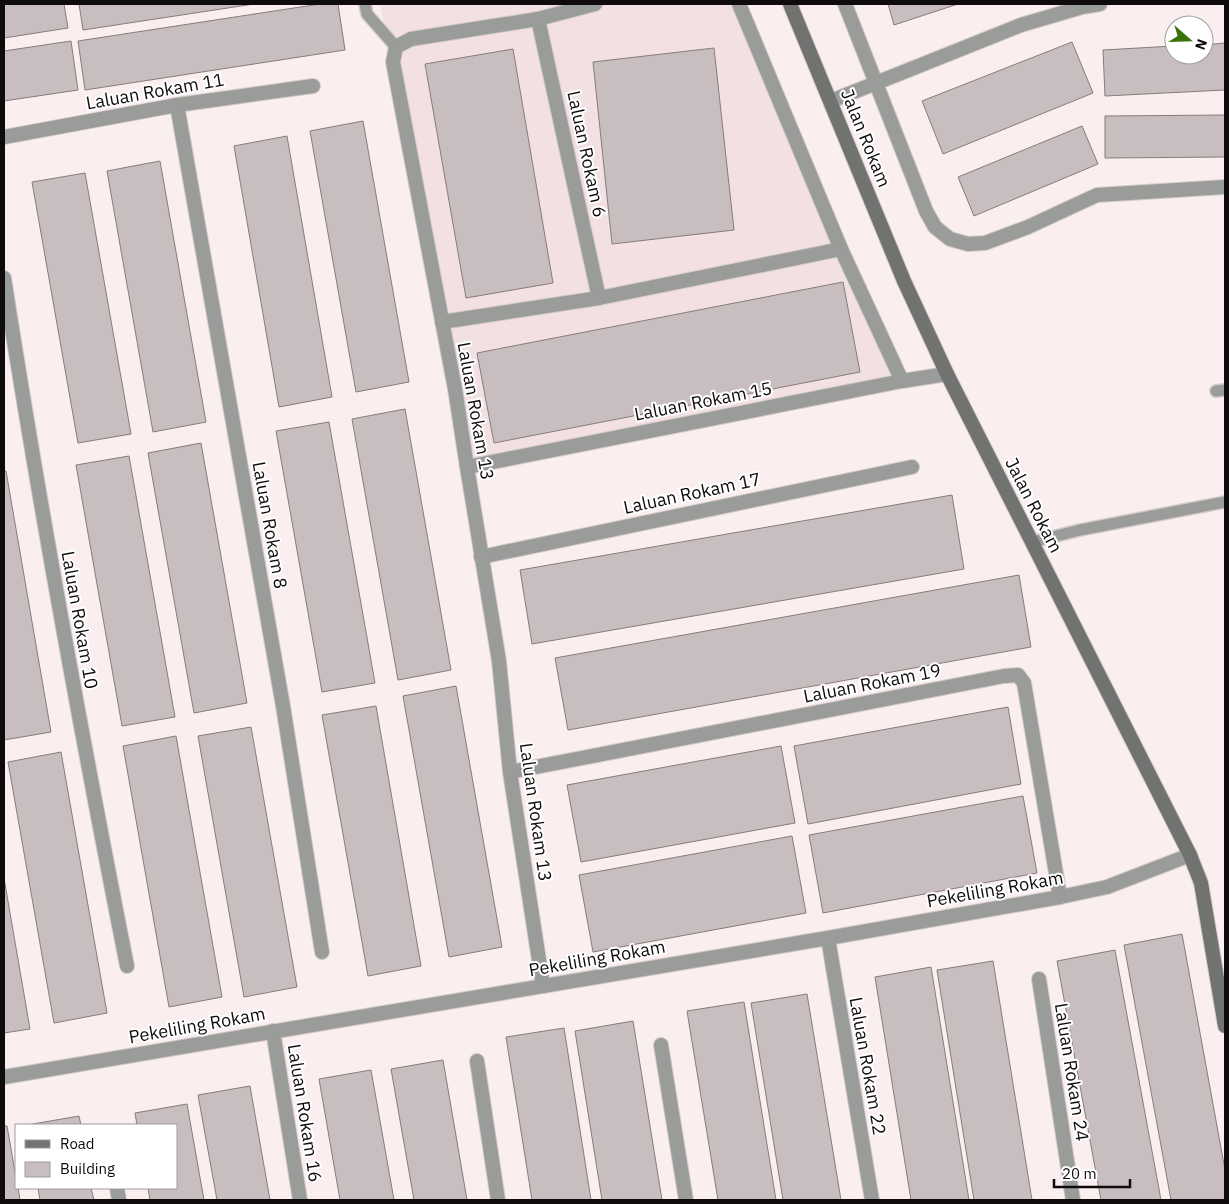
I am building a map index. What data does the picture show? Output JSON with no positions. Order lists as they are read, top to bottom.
{
  "streets": {
    "main road": ["Jalan Rokam"],
    "street": [
      "Laluan Rokam 11",
      "Laluan Rokam 6",
      "Laluan Rokam 15",
      "Laluan Rokam 13",
      "Laluan Rokam 17",
      "Laluan Rokam 8",
      "Laluan Rokam 10",
      "Laluan Rokam 19",
      "Pekeliling Rokam",
      "Laluan Rokam 22",
      "Laluan Rokam 24",
      "Laluan Rokam 16"
    ]
  },
  "crossings": [
    ["Laluan Rokam 11", "Laluan Rokam 8"],
    ["Jalan Rokam", "Laluan Rokam 15"],
    ["Jalan Rokam", "Pekeliling Rokam"],
    ["Laluan Rokam 15", "Laluan Rokam 13"],
    ["Laluan Rokam 13", "Laluan Rokam 17"],
    ["Laluan Rokam 13", "Laluan Rokam 19"],
    ["Laluan Rokam 13", "Pekeliling Rokam"],
    ["Laluan Rokam 19", "Pekeliling Rokam"],
    ["Pekeliling Rokam", "Laluan Rokam 22"],
    ["Pekeliling Rokam", "Laluan Rokam 16"]
  ],
  "legend": ["Road", "Building"],
  "scale_bar": "20 m",
  "north": "right"
}
